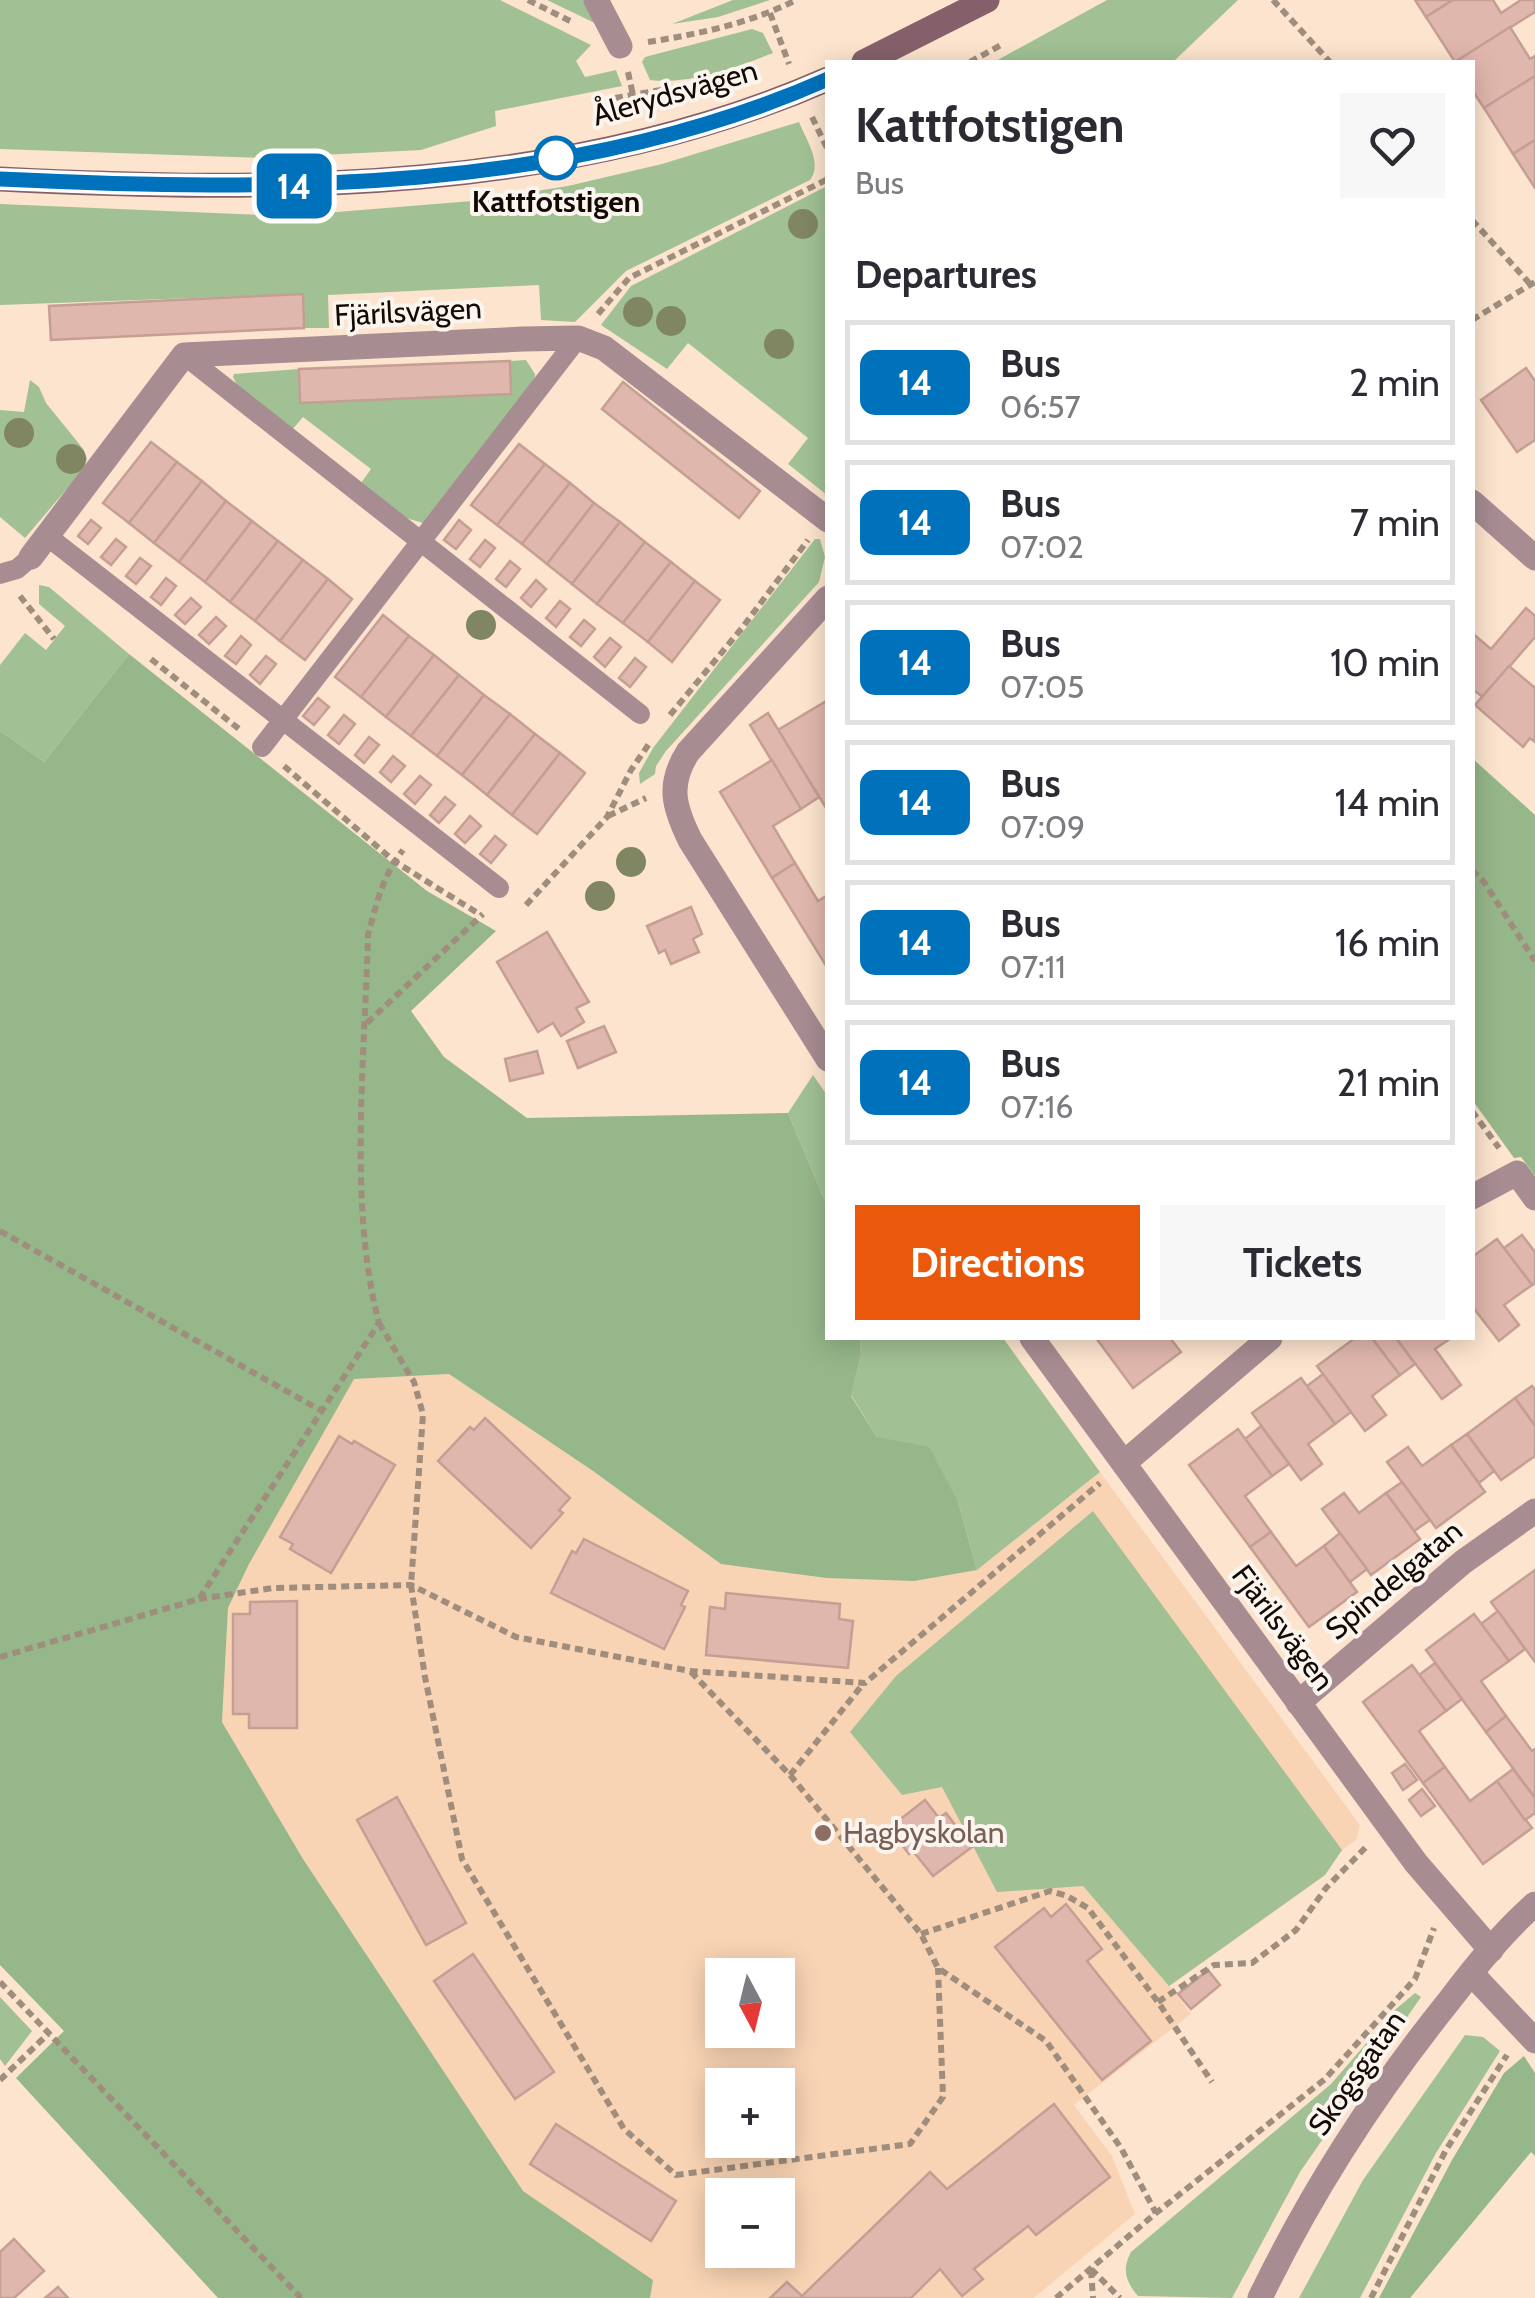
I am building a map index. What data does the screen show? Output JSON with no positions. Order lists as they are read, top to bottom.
{
  "streets": {
    "main road": ["Ålerydsvägen"],
    "street": ["Fjärilsvägen", "Spindelgatan", "Skogsgatan"]
  },
  "crossings": [
    ["Fjärilsvägen", "Spindelgatan"],
    ["Fjärilsvägen", "Skogsgatan"]
  ],
  "places": ["Kattfotstigen", "Hagbyskolan"],
  "lines": ["bus line 14"],
  "north": "bottom",
  "page": {
    "on_map": "14",
    "heading": [
      ["Kattfotstigen", "Bus"],
      "Departures"
    ],
    "list": [
      {
        "mark": "14",
        "name": "Bus",
        "note": "06:57",
        "value": "2 min"
      },
      {
        "mark": "14",
        "name": "Bus",
        "note": "07:02",
        "value": "7 min"
      },
      {
        "mark": "14",
        "name": "Bus",
        "note": "07:05",
        "value": "10 min"
      },
      {
        "mark": "14",
        "name": "Bus",
        "note": "07:09",
        "value": "14 min"
      },
      {
        "mark": "14",
        "name": "Bus",
        "note": "07:11",
        "value": "16 min"
      },
      {
        "mark": "14",
        "name": "Bus",
        "note": "07:16",
        "value": "21 min"
      }
    ],
    "buttons": ["Directions", "Tickets"],
    "map_buttons": ["+", "−"]
  }
}
